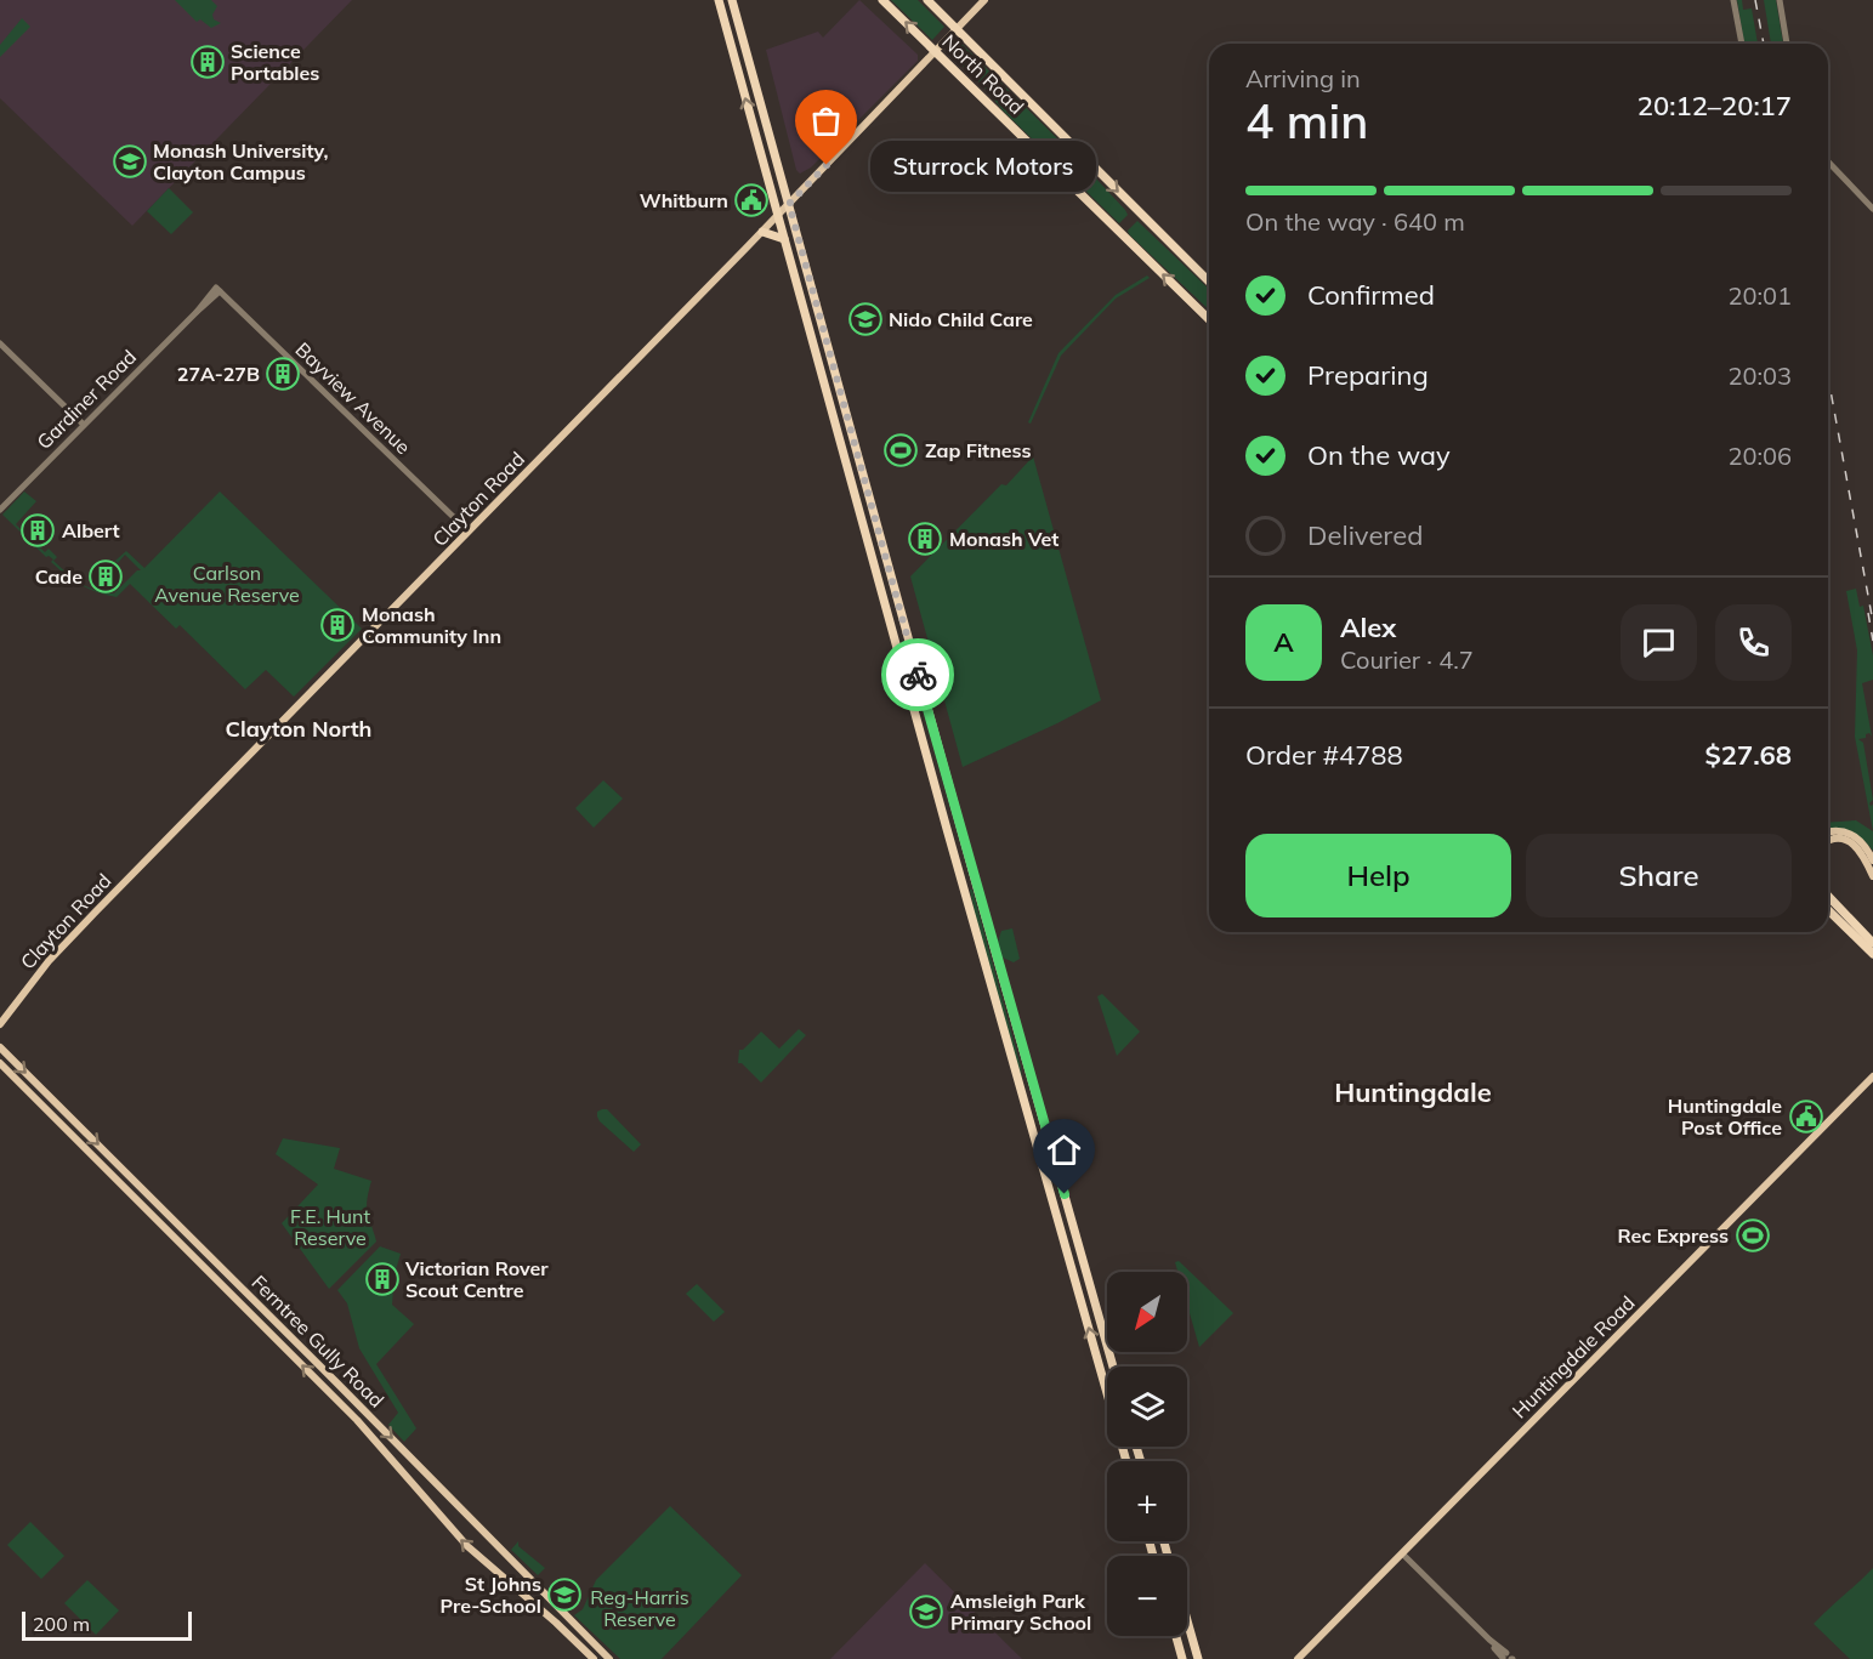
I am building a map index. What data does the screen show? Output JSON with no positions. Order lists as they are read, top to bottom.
{
  "streets": {
    "highway": ["North Road"],
    "main road": ["Clayton Road", "Ferntree Gully Road", "Huntingdale Road"],
    "street": ["Bayview Avenue", "Gardiner Road"]
  },
  "crossings": [
    ["North Road", "Clayton Road"],
    ["Bayview Avenue", "Gardiner Road"],
    ["Bayview Avenue", "Clayton Road"]
  ],
  "districts": ["Clayton North", "Huntingdale"],
  "parks": ["Carlson Avenue Reserve", "F.E. Hunt Reserve", "Reg-Harris Reserve"],
  "places": {
    "building": [
      "Science Portables",
      "27A-27B",
      "Albert",
      "Monash Vet",
      "Cade",
      "Monash Community Inn",
      "Victorian Rover Scout Centre"
    ],
    "school or university": [
      "Monash University, Clayton Campus",
      "Nido Child Care",
      "St Johns Pre-School",
      "Amsleigh Park Primary School"
    ],
    "other": ["Sturrock Motors"],
    "public building": ["Whitburn", "Huntingdale Post Office"],
    "sports": ["Zap Fitness", "Rec Express"]
  },
  "scale_bar": "200 m",
  "north": "bottom left",
  "page": {
    "heading": ["4 min", "Arriving in", "20:12–20:17"],
    "panel": [
      "Alex",
      "Courier · 4.7",
      "Order #4788",
      "$27.68"
    ],
    "bubble": "Sturrock Motors",
    "bar": "On the way · 640 m",
    "list": [
      ["Confirmed", "20:01"],
      ["Preparing", "20:03"],
      ["On the way", "20:06"],
      "Delivered"
    ],
    "round": "A",
    "buttons": ["Help", "Share"],
    "map_buttons": ["+", "−"],
    "scale": "200 m"
  }
}
